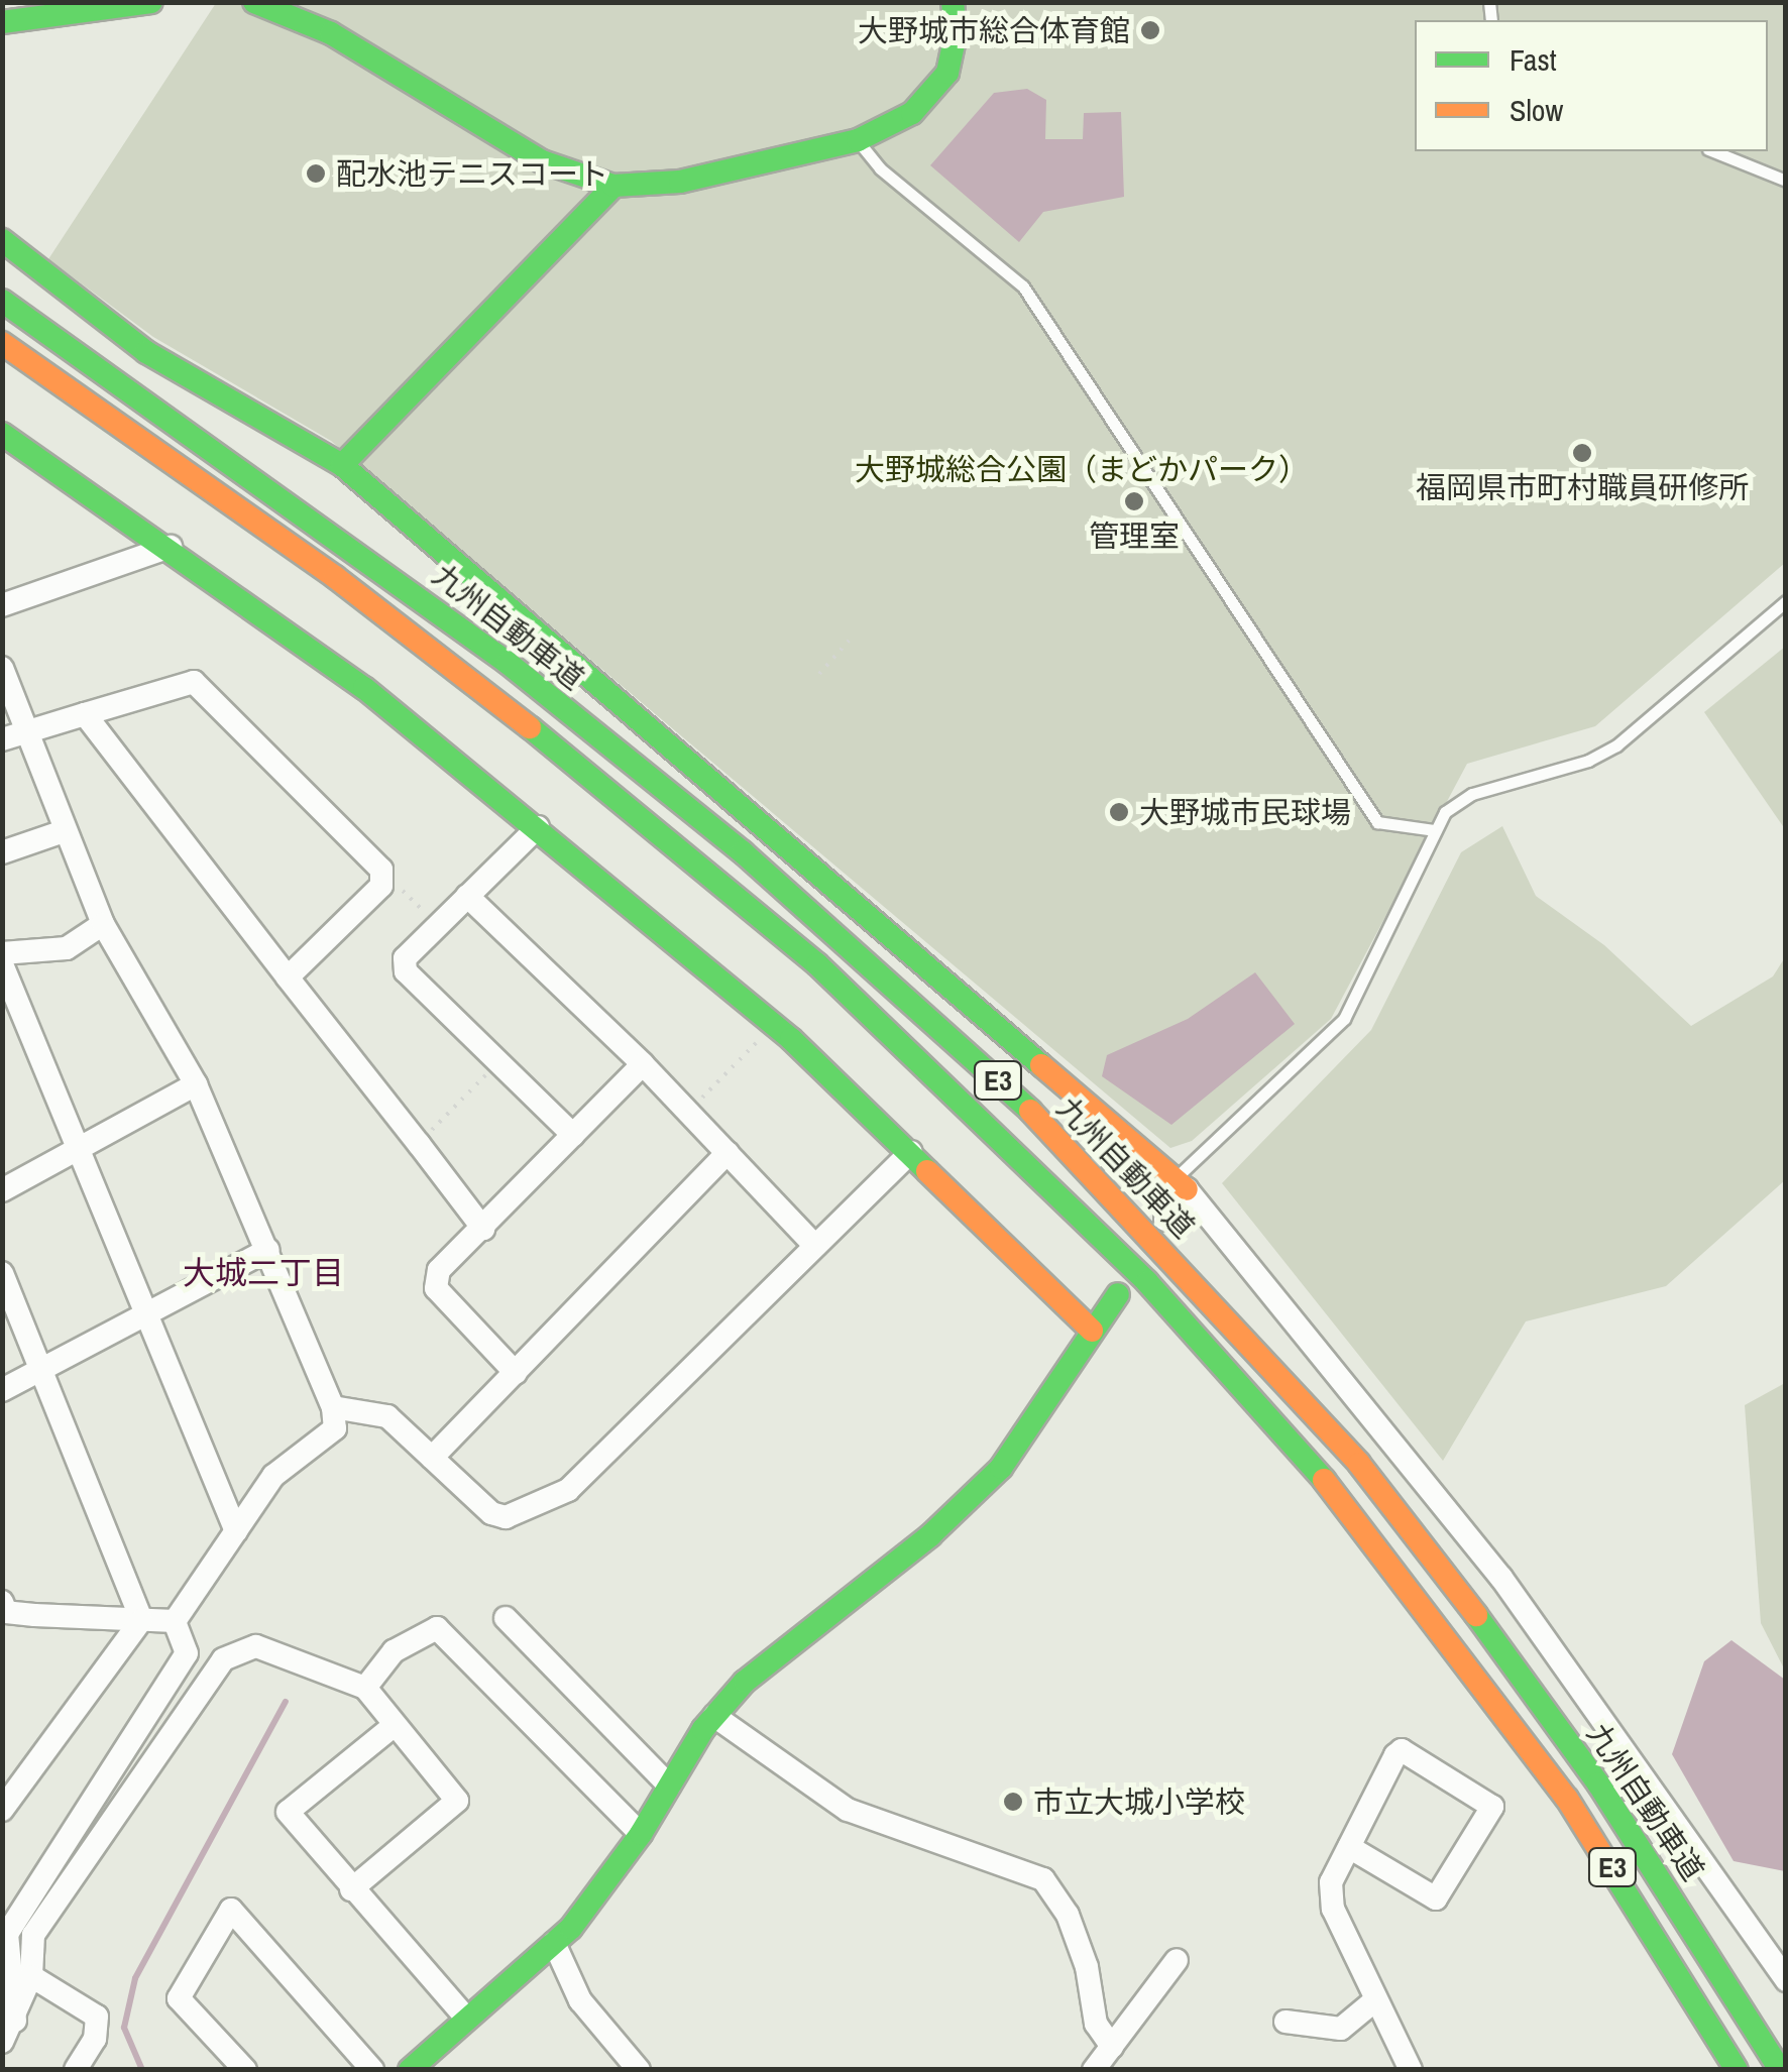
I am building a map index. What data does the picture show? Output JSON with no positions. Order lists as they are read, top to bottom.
{
  "streets": {
    "main road": ["九州自動車道", "E3"]
  },
  "districts": ["大城二丁目"],
  "parks": ["大野城総合公園（まどかパーク）"],
  "places": [
    "大野城市総合体育館",
    "配水池テニスコート",
    "福岡県市町村職員研修所",
    "管理室",
    "大野城市民球場",
    "市立大城小学校"
  ],
  "legend": ["Fast", "Slow"]
}
